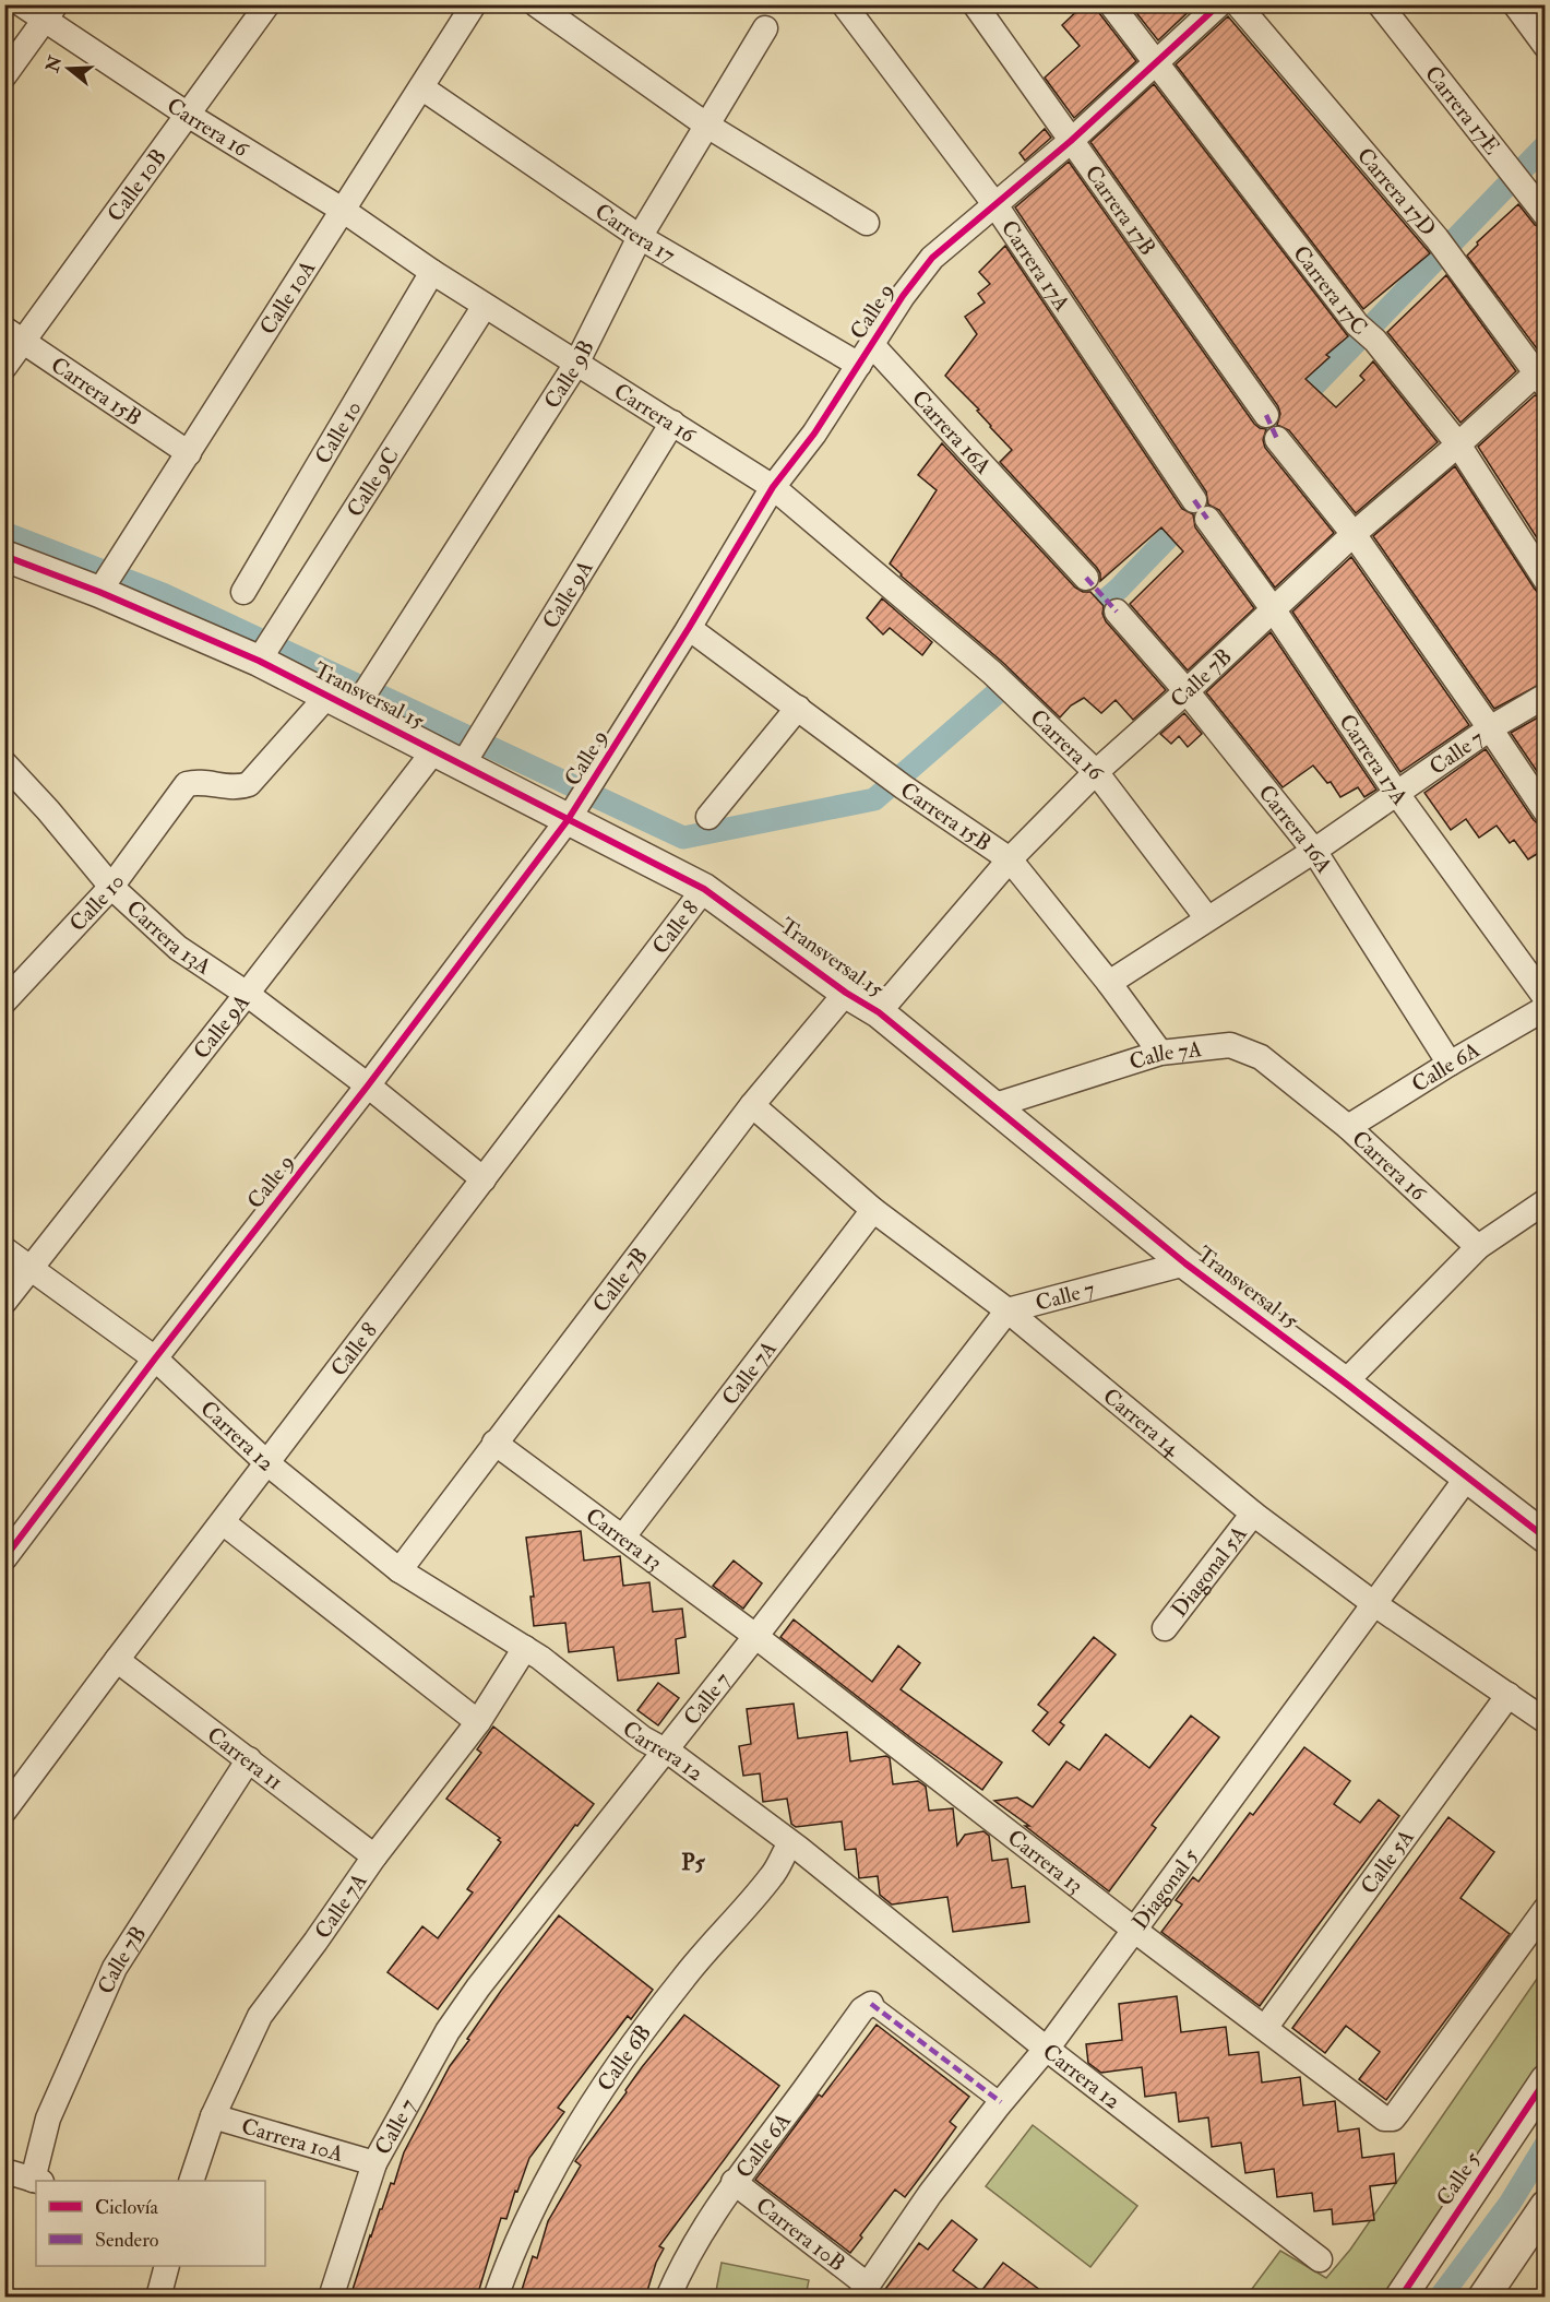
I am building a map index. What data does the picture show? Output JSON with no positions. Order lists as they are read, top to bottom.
{
  "streets": {
    "street": [
      "Carrera 17E",
      "Carrera 16",
      "Calle 10B",
      "Carrera 17D",
      "Carrera 17B",
      "Carrera 17",
      "Carrera 17A",
      "Carrera 17C",
      "Calle 10A",
      "Calle 9",
      "Calle 9B",
      "Carrera 15B",
      "Calle 10",
      "Carrera 16A",
      "Calle 9C",
      "Calle 9A",
      "Calle 7B",
      "Transversal 15",
      "Calle 7",
      "Calle 8",
      "Carrera 13A",
      "Calle 7A",
      "Calle 6A",
      "Carrera 14",
      "Carrera 12",
      "Carrera 13",
      "Diagonal 5A",
      "Carrera 11",
      "Calle 5A",
      "Diagonal 5",
      "Calle 6B",
      "Carrera 10A",
      "Calle 5",
      "Carrera 10B"
    ]
  },
  "crossings": [
    ["Carrera 16", "Calle 10B"],
    ["Carrera 16", "Calle 10A"],
    ["Carrera 16", "Calle 9"],
    ["Carrera 16", "Calle 9B"],
    ["Carrera 16", "Calle 10"],
    ["Carrera 16", "Calle 9C"],
    ["Carrera 16", "Calle 9A"],
    ["Carrera 16", "Calle 7B"],
    ["Carrera 16", "Calle 7"],
    ["Carrera 16", "Calle 7A"],
    ["Carrera 16", "Calle 6A"],
    ["Calle 10B", "Carrera 15B"],
    ["Carrera 17D", "Calle 7B"],
    ["Carrera 17B", "Calle 9"],
    ["Carrera 17", "Calle 10A"],
    ["Carrera 17", "Calle 9"],
    ["Carrera 17", "Calle 9B"],
    ["Carrera 17", "Carrera 16A"],
    ["Carrera 17A", "Calle 9"],
    ["Carrera 17A", "Calle 7B"],
    ["Carrera 17A", "Calle 7"],
    ["Carrera 17C", "Calle 9"],
    ["Carrera 17C", "Calle 7B"],
    ["Calle 10A", "Carrera 15B"],
    ["Calle 10A", "Transversal 15"],
    ["Calle 9", "Carrera 15B"],
    ["Calle 9", "Carrera 16A"],
    ["Calle 9", "Transversal 15"],
    ["Calle 9", "Carrera 13A"],
    ["Calle 9", "Carrera 12"],
    ["Calle 9B", "Calle 10"],
    ["Calle 9B", "Transversal 15"],
    ["Carrera 15B", "Calle 7B"],
    ["Carrera 15B", "Calle 7"],
    ["Carrera 15B", "Calle 7A"],
    ["Calle 10", "Carrera 13A"],
    ["Carrera 16A", "Calle 7B"],
    ["Carrera 16A", "Calle 7"],
    ["Carrera 16A", "Calle 6A"],
    ["Calle 9C", "Transversal 15"],
    ["Calle 9A", "Transversal 15"],
    ["Calle 9A", "Carrera 13A"],
    ["Calle 9A", "Carrera 12"],
    ["Calle 7B", "Transversal 15"],
    ["Calle 7B", "Carrera 14"],
    ["Calle 7B", "Carrera 12"],
    ["Calle 7B", "Carrera 13"],
    ["Calle 7B", "Carrera 11"],
    ["Transversal 15", "Calle 7"],
    ["Transversal 15", "Calle 8"],
    ["Transversal 15", "Calle 7A"],
    ["Transversal 15", "Diagonal 5"],
    ["Calle 7", "Carrera 14"],
    ["Calle 7", "Carrera 12"],
    ["Calle 7", "Carrera 13"],
    ["Calle 7", "Carrera 10A"],
    ["Calle 8", "Carrera 13A"],
    ["Calle 8", "Carrera 12"],
    ["Calle 8", "Carrera 11"],
    ["Calle 7A", "Carrera 14"],
    ["Calle 7A", "Carrera 12"],
    ["Calle 7A", "Carrera 13"],
    ["Calle 7A", "Carrera 11"],
    ["Calle 7A", "Carrera 10A"],
    ["Calle 6A", "Carrera 10B"],
    ["Carrera 14", "Diagonal 5A"],
    ["Carrera 14", "Calle 5A"],
    ["Carrera 14", "Diagonal 5"],
    ["Carrera 12", "Diagonal 5"],
    ["Carrera 12", "Calle 6B"],
    ["Carrera 13", "Calle 5A"],
    ["Carrera 13", "Diagonal 5"],
    ["Diagonal 5", "Carrera 10B"]
  ],
  "districts": ["P5"],
  "legend": ["Ciclovía", "Sendero"],
  "north": "left"
}
